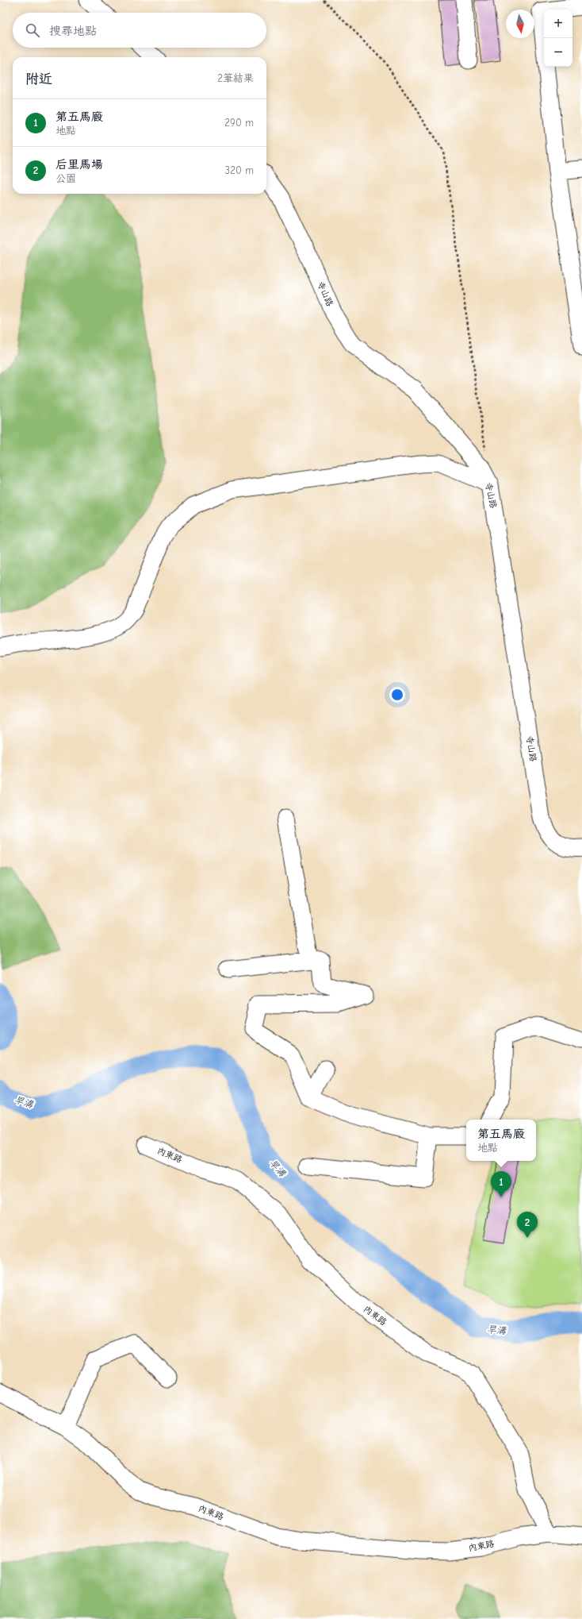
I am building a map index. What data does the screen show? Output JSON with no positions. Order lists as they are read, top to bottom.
{
  "streets": {
    "street": ["寺山路", "內東路"]
  },
  "water": ["旱溝"],
  "north": "bottom",
  "page": {
    "map_buttons": ["+", "−"],
    "search": "搜尋地點",
    "heading": ["附近", "2筆結果"],
    "list": [
      {
        "mark": "1",
        "name": "第五馬廄",
        "note": "地點",
        "value": "290 m"
      },
      {
        "mark": "2",
        "name": "后里馬場",
        "note": "公園",
        "value": "320 m"
      }
    ],
    "popup": ["第五馬廄", "地點"],
    "pins": ["1", "2"]
  }
}
